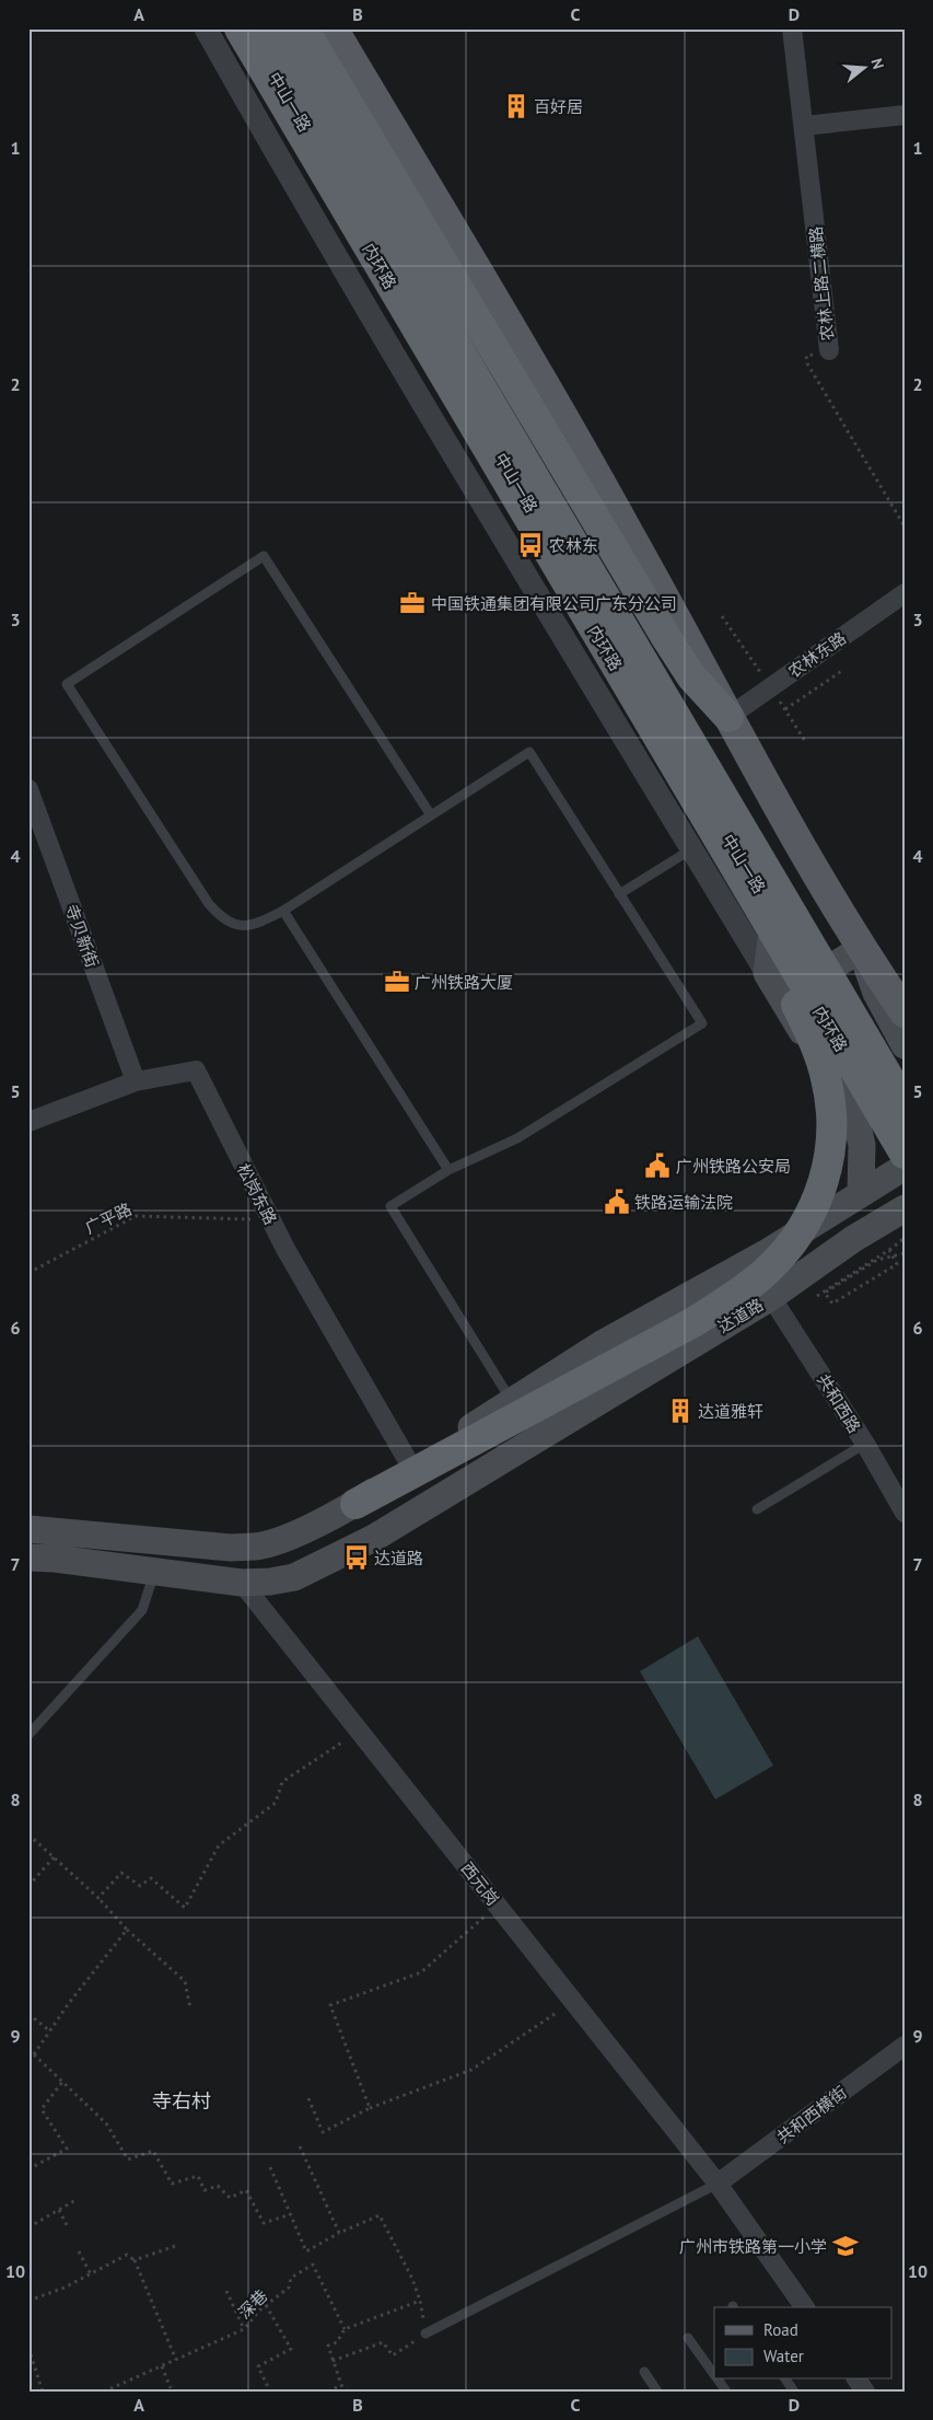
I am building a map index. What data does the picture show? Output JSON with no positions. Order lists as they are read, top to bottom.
{
  "streets": {
    "highway": ["内环路"],
    "main road": ["中山一路", "达道路"],
    "street": [
      "农林上路二横路",
      "农林东路",
      "寺贝新街",
      "松岗东路",
      "共和西路",
      "西元岗",
      "共和西横街"
    ],
    "path": ["广平路", "深巷"]
  },
  "crossings": [
    ["寺贝新街", "松岗东路"],
    ["松岗东路", "广平路"],
    ["达道路", "共和西路"],
    ["达道路", "西元岗"],
    ["西元岗", "共和西横街"]
  ],
  "districts": ["寺右村"],
  "places": {
    "building": ["百好居", "达道雅轩"],
    "bus stop": ["农林东", "达道路"],
    "office": ["中国铁通集团有限公司广东分公司", "广州铁路大厦"],
    "public building": ["广州铁路公安局", "铁路运输法院"],
    "school or university": ["广州市铁路第一小学"]
  },
  "legend": ["Road", "Water"],
  "north": "right",
  "grid": {
    "columns": [
      "A",
      "B",
      "C",
      "D"
    ],
    "rows": [
      "1",
      "2",
      "3",
      "4",
      "5",
      "6",
      "7",
      "8",
      "9",
      "10"
    ]
  }
}
